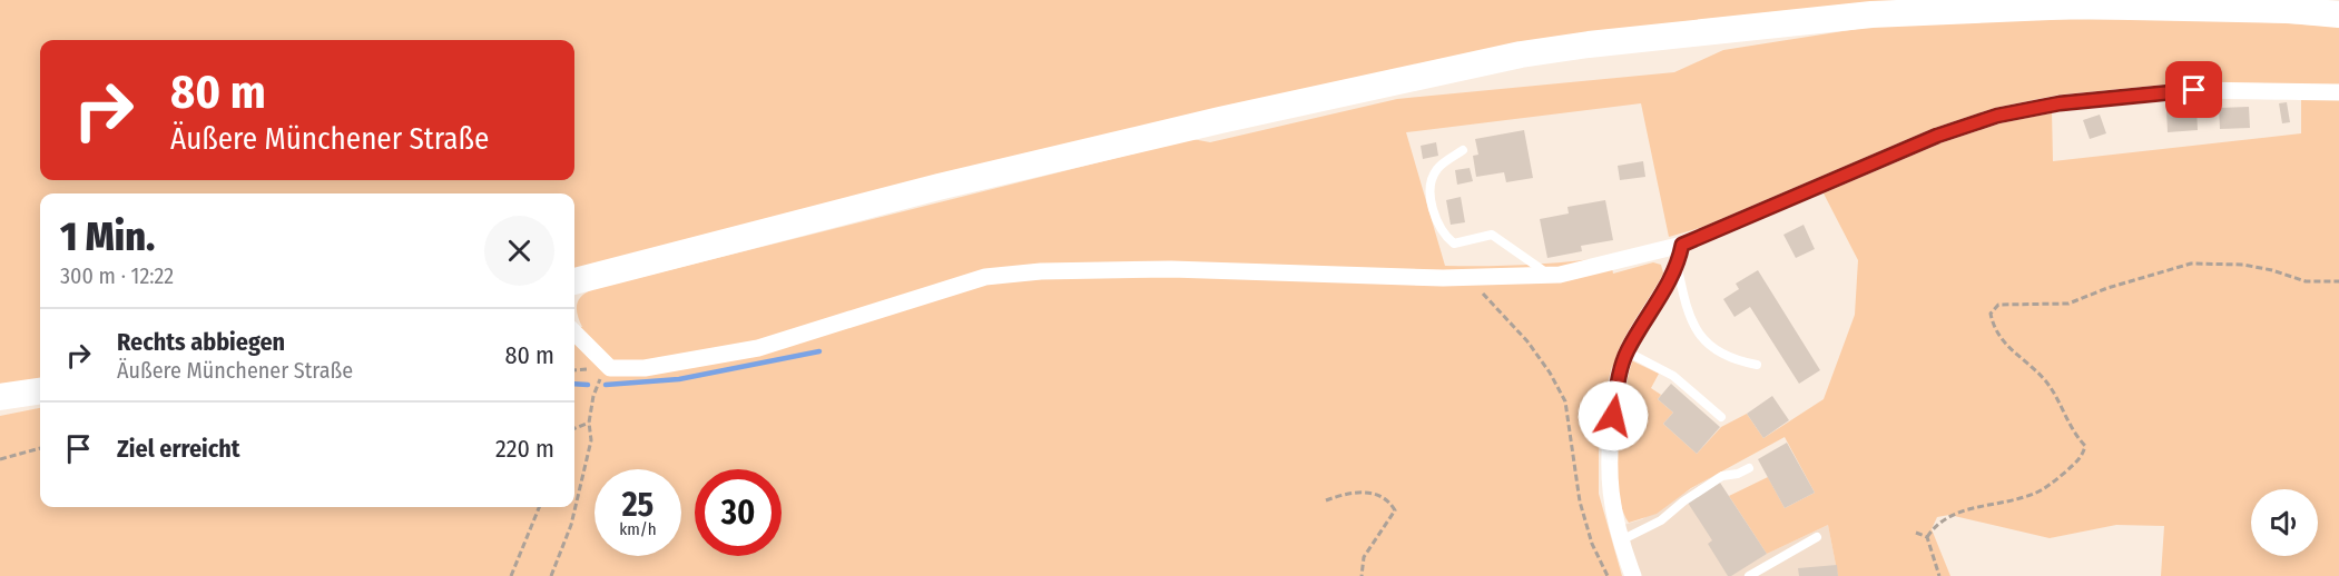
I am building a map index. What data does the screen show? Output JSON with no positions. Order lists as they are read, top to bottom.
{
  "page": {
    "turn": ["80 m", "Äußere Münchener Straße"],
    "heading": ["1 Min.", "300 m · 12:22"],
    "list": [
      {
        "name": "Rechts abbiegen",
        "note": "Äußere Münchener Straße",
        "value": "80 m"
      },
      {
        "name": "Ziel erreicht",
        "value": "220 m"
      }
    ],
    "speed": "25 km/h",
    "limit": "30"
  }
}
